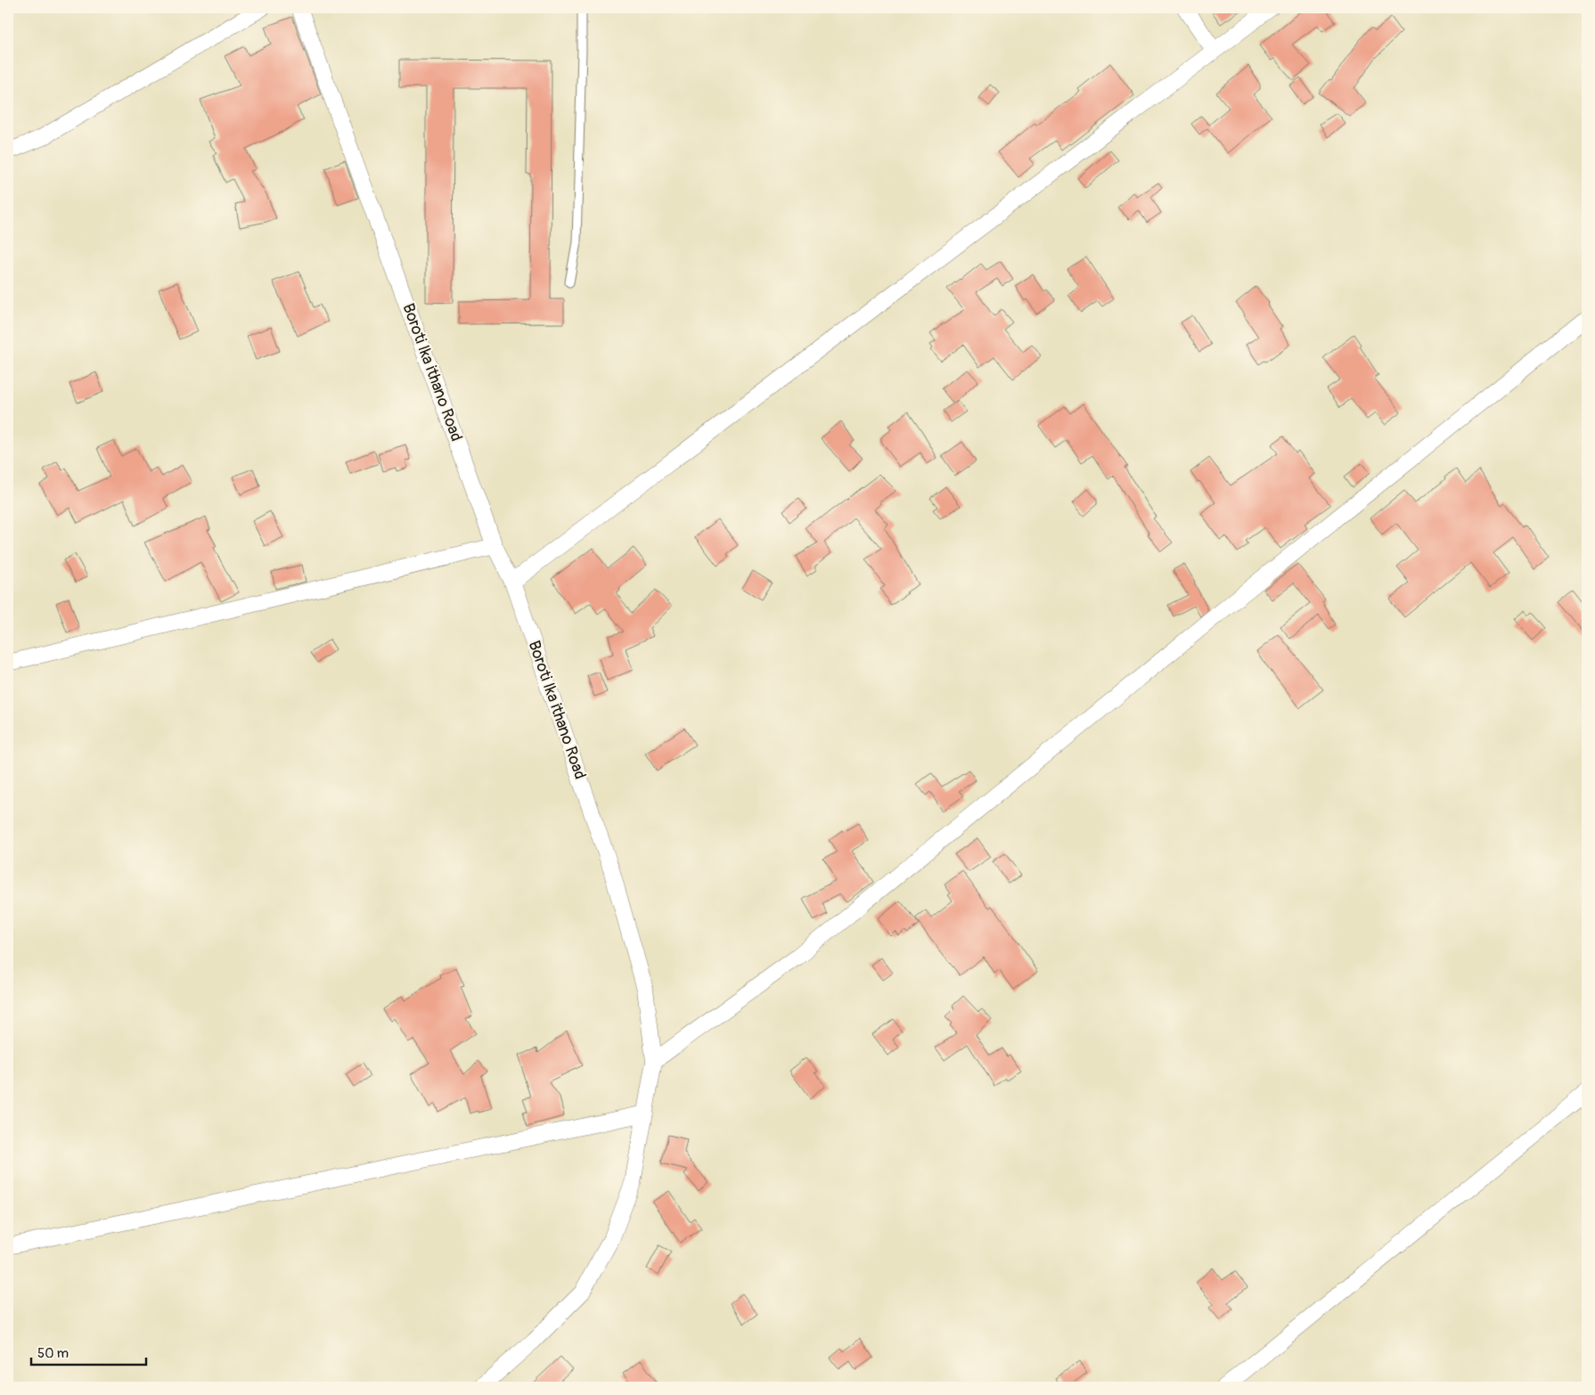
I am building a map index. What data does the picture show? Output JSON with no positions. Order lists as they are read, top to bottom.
{
  "streets": {
    "street": ["Boroti Ika ithano Road"]
  },
  "scale_bar": "50 m"
}
